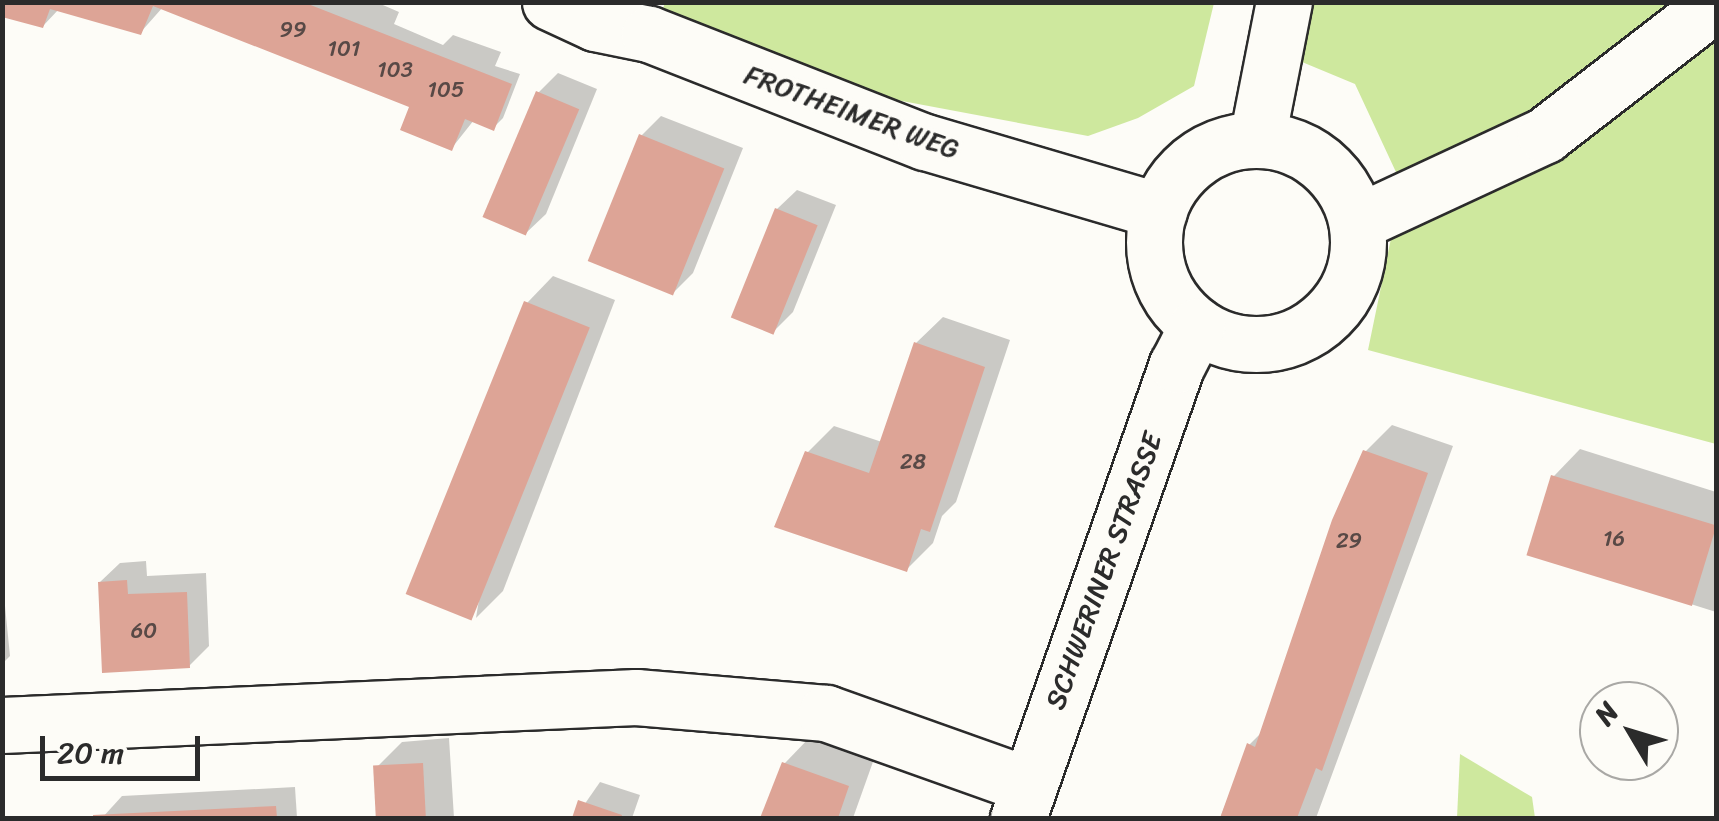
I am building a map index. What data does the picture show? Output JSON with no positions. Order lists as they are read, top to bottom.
{
  "streets": {
    "street": ["FROTHEIMER WEG", "SCHWERINER STRASSE"]
  },
  "crossings": [
    ["FROTHEIMER WEG", "SCHWERINER STRASSE"]
  ],
  "house_numbers": [
    "99",
    "101",
    "103",
    "105",
    "28",
    "16",
    "29",
    "60"
  ],
  "scale_bar": "20 m",
  "north": "top left"
}
